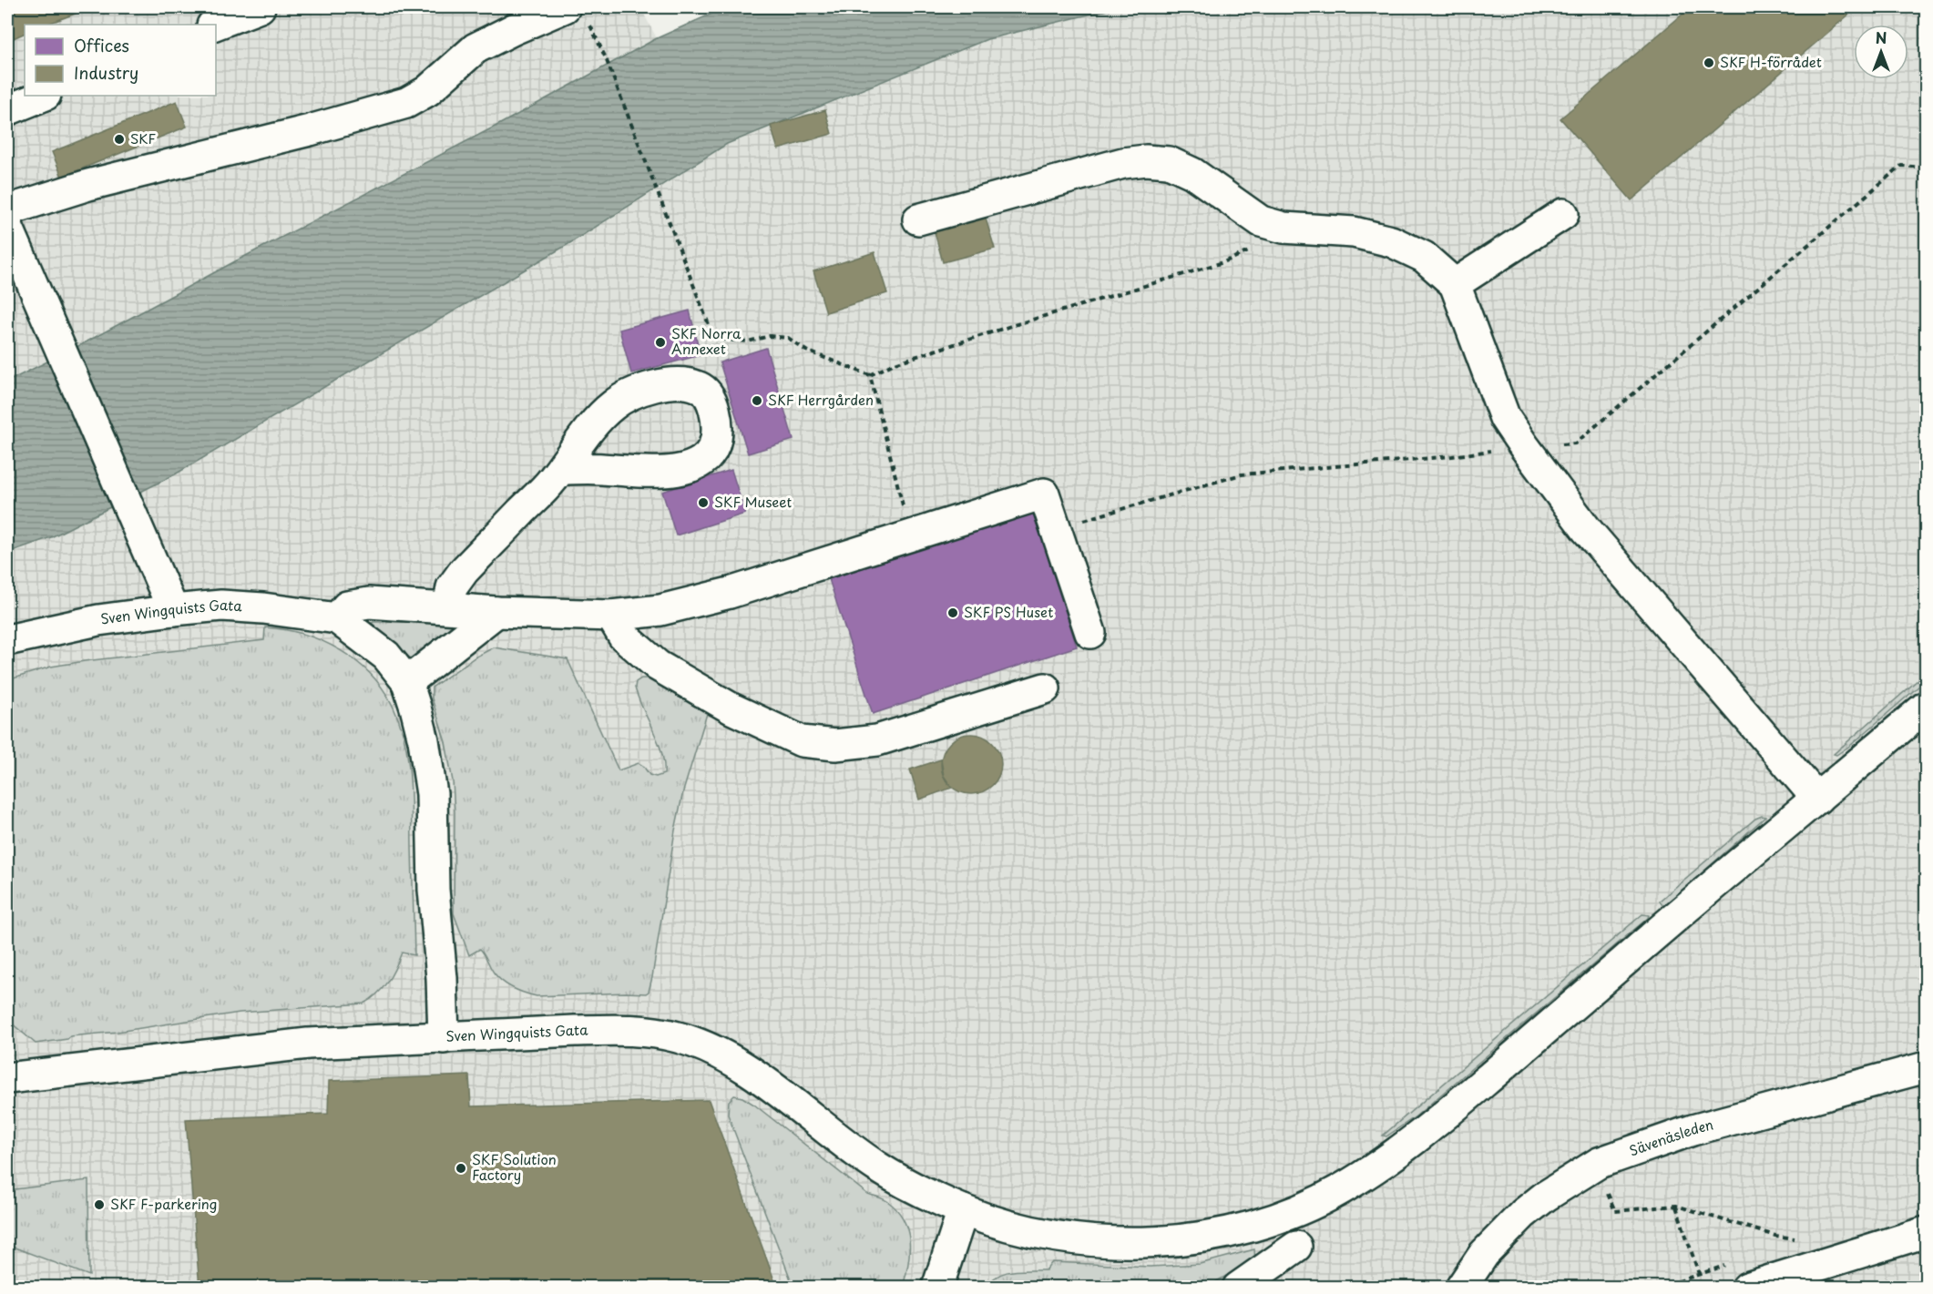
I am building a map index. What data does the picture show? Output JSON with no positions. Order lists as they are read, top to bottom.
{
  "streets": {
    "street": ["Sven Wingquists Gata", "Sävenäsleden"]
  },
  "places": [
    "SKF H-förrådet",
    "SKF",
    "SKF Norra Annexet",
    "SKF Herrgården",
    "SKF Museet",
    "SKF PS Huset",
    "SKF Solution Factory",
    "SKF F-parkering"
  ],
  "legend": ["Offices", "Industry"],
  "north": "top"
}
